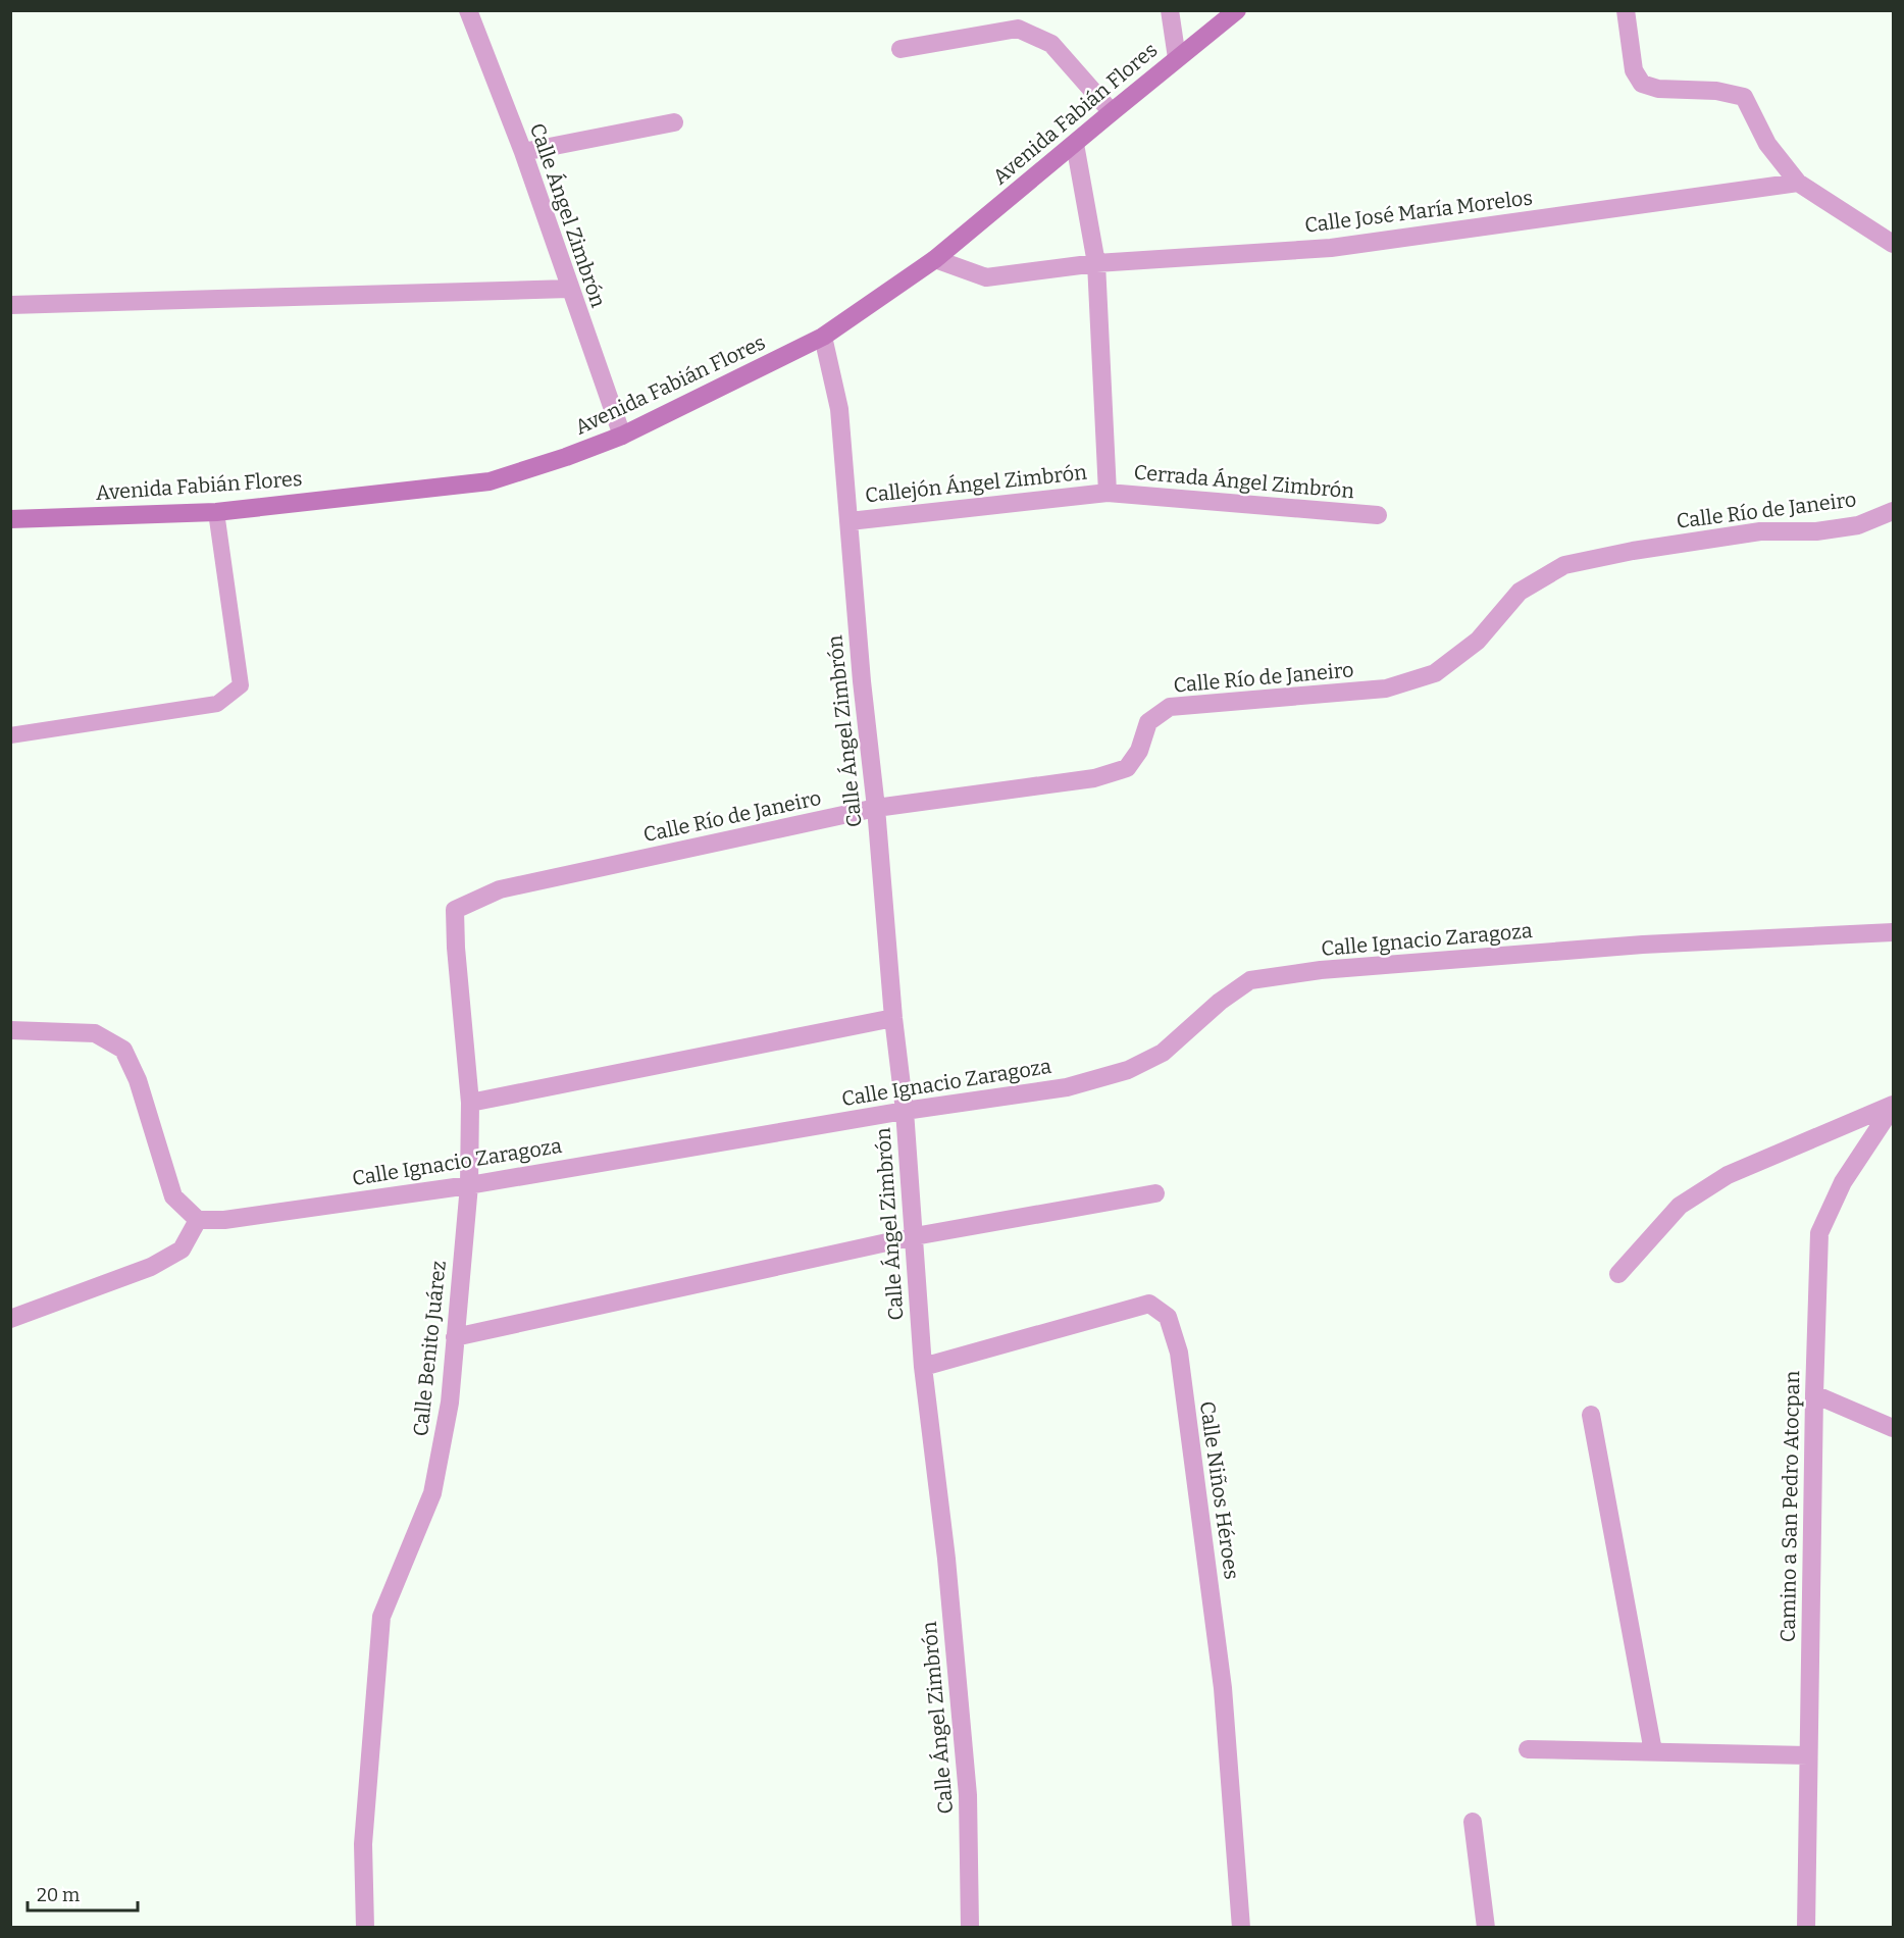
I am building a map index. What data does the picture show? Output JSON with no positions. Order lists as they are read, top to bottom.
{
  "streets": {
    "main road": ["Avenida Fabián Flores"],
    "street": [
      "Calle José María Morelos",
      "Calle Ángel Zimbrón",
      "Cerrada Ángel Zimbrón",
      "Callejón Ángel Zimbrón",
      "Calle Río de Janeiro",
      "Calle Ignacio Zaragoza",
      "Calle Benito Juárez",
      "Calle Niños Héroes",
      "Camino a San Pedro Atocpan"
    ]
  },
  "crossings": [
    ["Avenida Fabián Flores", "Calle José María Morelos"],
    ["Avenida Fabián Flores", "Calle Ángel Zimbrón"],
    ["Calle Ángel Zimbrón", "Callejón Ángel Zimbrón"],
    ["Calle Ángel Zimbrón", "Calle Río de Janeiro"],
    ["Calle Ángel Zimbrón", "Calle Ignacio Zaragoza"],
    ["Calle Ángel Zimbrón", "Calle Niños Héroes"],
    ["Cerrada Ángel Zimbrón", "Callejón Ángel Zimbrón"],
    ["Calle Río de Janeiro", "Calle Benito Juárez"],
    ["Calle Ignacio Zaragoza", "Calle Benito Juárez"]
  ],
  "scale_bar": "20 m"
}
